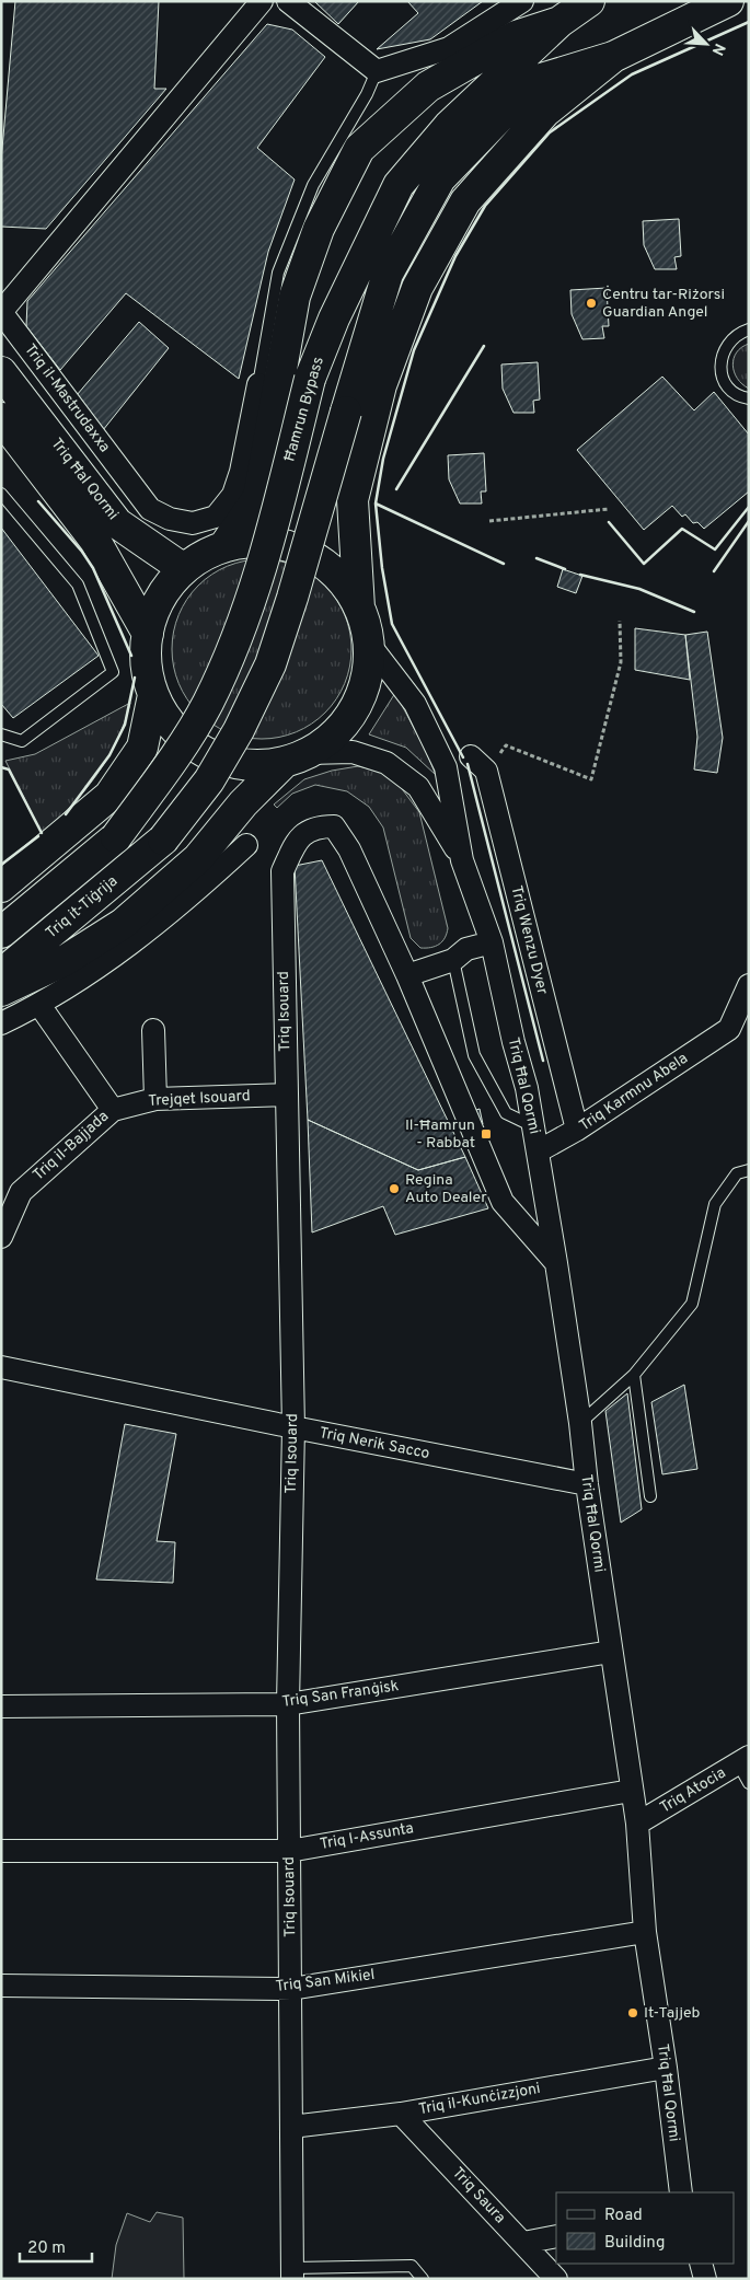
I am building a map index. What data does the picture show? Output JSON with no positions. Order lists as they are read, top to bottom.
{
  "streets": {
    "highway": ["Ħamrun Bypass", "Triq Ħal Qormi", "Triq it-Tiġrija"],
    "street": [
      "Triq il-Mastrudaxxa",
      "Triq Wenzu Dyer",
      "Triq Isouard",
      "Triq Karmnu Abela",
      "Trejqet Isouard",
      "Triq il-Bajjada",
      "Triq Nerik Sacco",
      "Triq San Franġisk",
      "Triq Atocia",
      "Triq l-Assunta",
      "Triq San Mikiel",
      "Triq il-Kunċizzjoni",
      "Triq Saura"
    ]
  },
  "crossings": [
    ["Ħamrun Bypass", "Triq it-Tiġrija"],
    ["Triq Ħal Qormi", "Triq Isouard"],
    ["Triq Ħal Qormi", "Triq Karmnu Abela"],
    ["Triq Ħal Qormi", "Triq Nerik Sacco"],
    ["Triq Ħal Qormi", "Triq San Franġisk"],
    ["Triq Ħal Qormi", "Triq Atocia"],
    ["Triq Ħal Qormi", "Triq l-Assunta"],
    ["Triq Ħal Qormi", "Triq San Mikiel"],
    ["Triq Ħal Qormi", "Triq il-Kunċizzjoni"],
    ["Triq Wenzu Dyer", "Triq Karmnu Abela"],
    ["Triq Isouard", "Trejqet Isouard"],
    ["Triq Isouard", "Triq Nerik Sacco"],
    ["Triq Isouard", "Triq San Franġisk"],
    ["Triq Isouard", "Triq l-Assunta"],
    ["Triq Isouard", "Triq San Mikiel"],
    ["Triq Isouard", "Triq il-Kunċizzjoni"],
    ["Trejqet Isouard", "Triq il-Bajjada"],
    ["Triq il-Kunċizzjoni", "Triq Saura"]
  ],
  "places": {
    "other": ["Ċentru tar-Riżorsi Guardian Angel", "Regina Auto Dealer", "It-Tajjeb"],
    "transit": ["Il-Ħamrun - Rabbat"]
  },
  "legend": ["Road", "Building"],
  "scale_bar": "20 m",
  "north": "bottom right"
}
